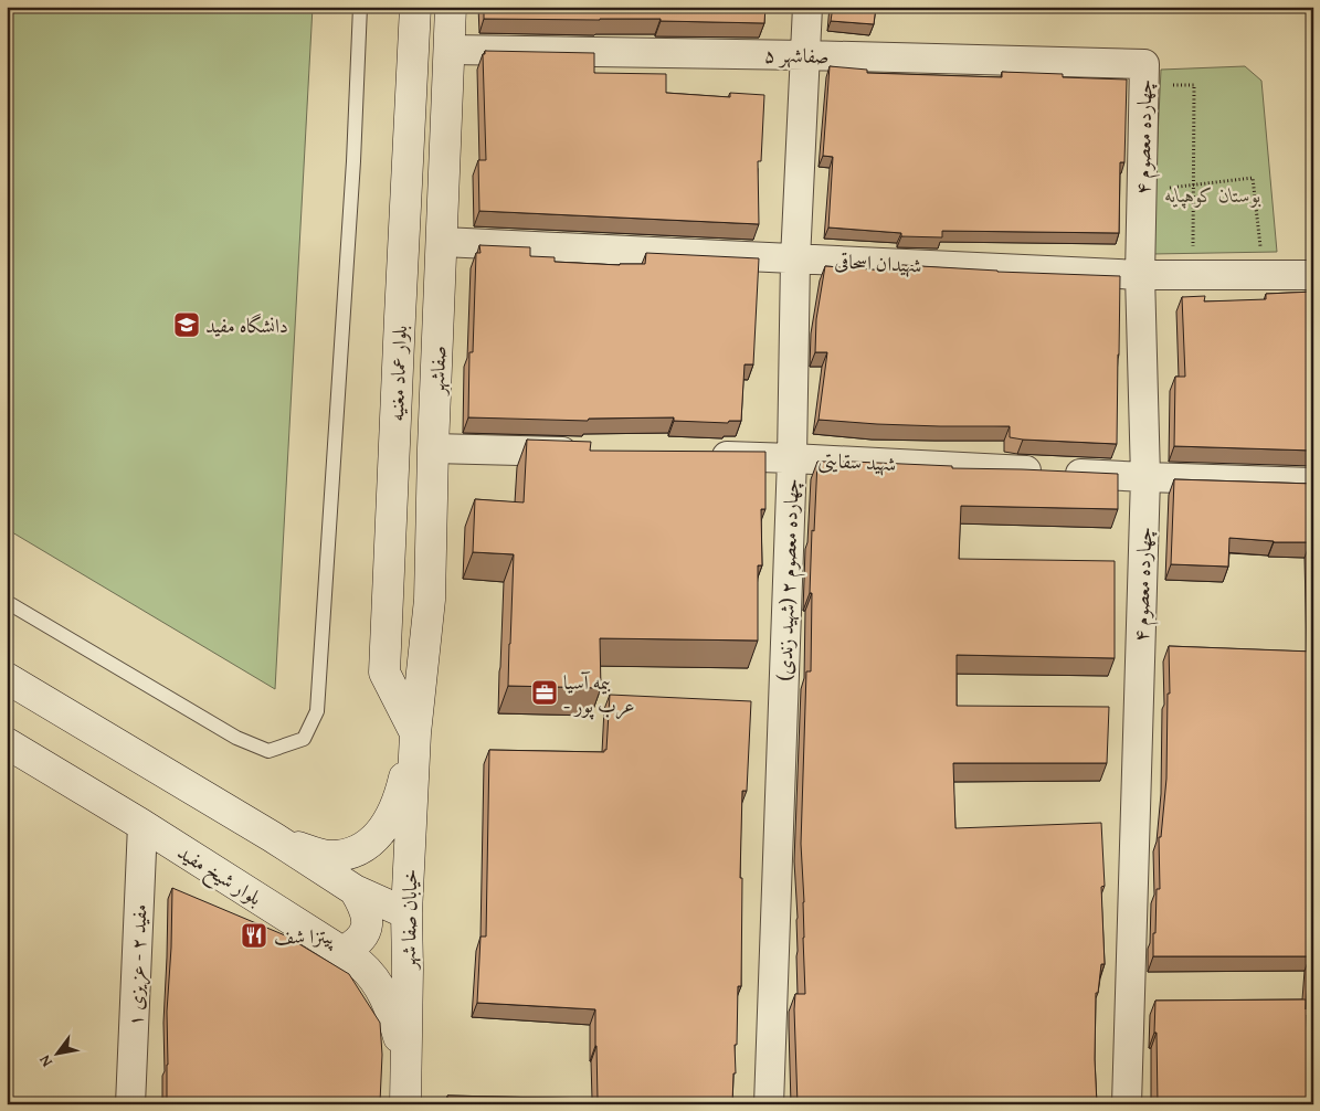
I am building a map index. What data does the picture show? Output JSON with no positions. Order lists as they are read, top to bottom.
{
  "streets": {
    "main road": [
      "صفاشهر",
      "بلوار عماد مغنیه",
      "بلوار شیخ مفید",
      "خیابان صفا شهر"
    ],
    "street": [
      "صفاشهر ۵",
      "چهارده معصوم ۴",
      "شهیدان اسحاقی",
      "شهید سقایتی",
      "چهارده معصوم ۲ (شهید زندی)",
      "مفید ۲ - عزیزی ۱"
    ]
  },
  "crossings": [
    ["صفاشهر ۵", "چهارده معصوم ۴"],
    ["صفاشهر ۵", "صفاشهر"],
    ["صفاشهر ۵", "چهارده معصوم ۲ (شهید زندی)"],
    ["چهارده معصوم ۴", "شهیدان اسحاقی"],
    ["چهارده معصوم ۴", "شهید سقایتی"],
    ["شهیدان اسحاقی", "صفاشهر"],
    ["شهیدان اسحاقی", "چهارده معصوم ۲ (شهید زندی)"],
    ["صفاشهر", "بلوار عماد مغنیه"],
    ["صفاشهر", "خیابان صفا شهر"],
    ["بلوار عماد مغنیه", "خیابان صفا شهر"],
    ["شهید سقایتی", "چهارده معصوم ۲ (شهید زندی)"],
    ["بلوار شیخ مفید", "خیابان صفا شهر"],
    ["بلوار شیخ مفید", "مفید ۲ - عزیزی ۱"]
  ],
  "parks": ["بوستان کوهپایه"],
  "places": {
    "school or university": ["دانشگاه مفید"],
    "office": ["بیمه آسیا - عرب پور"],
    "restaurant": ["پیتزا شف"]
  },
  "north": "bottom left"
}
